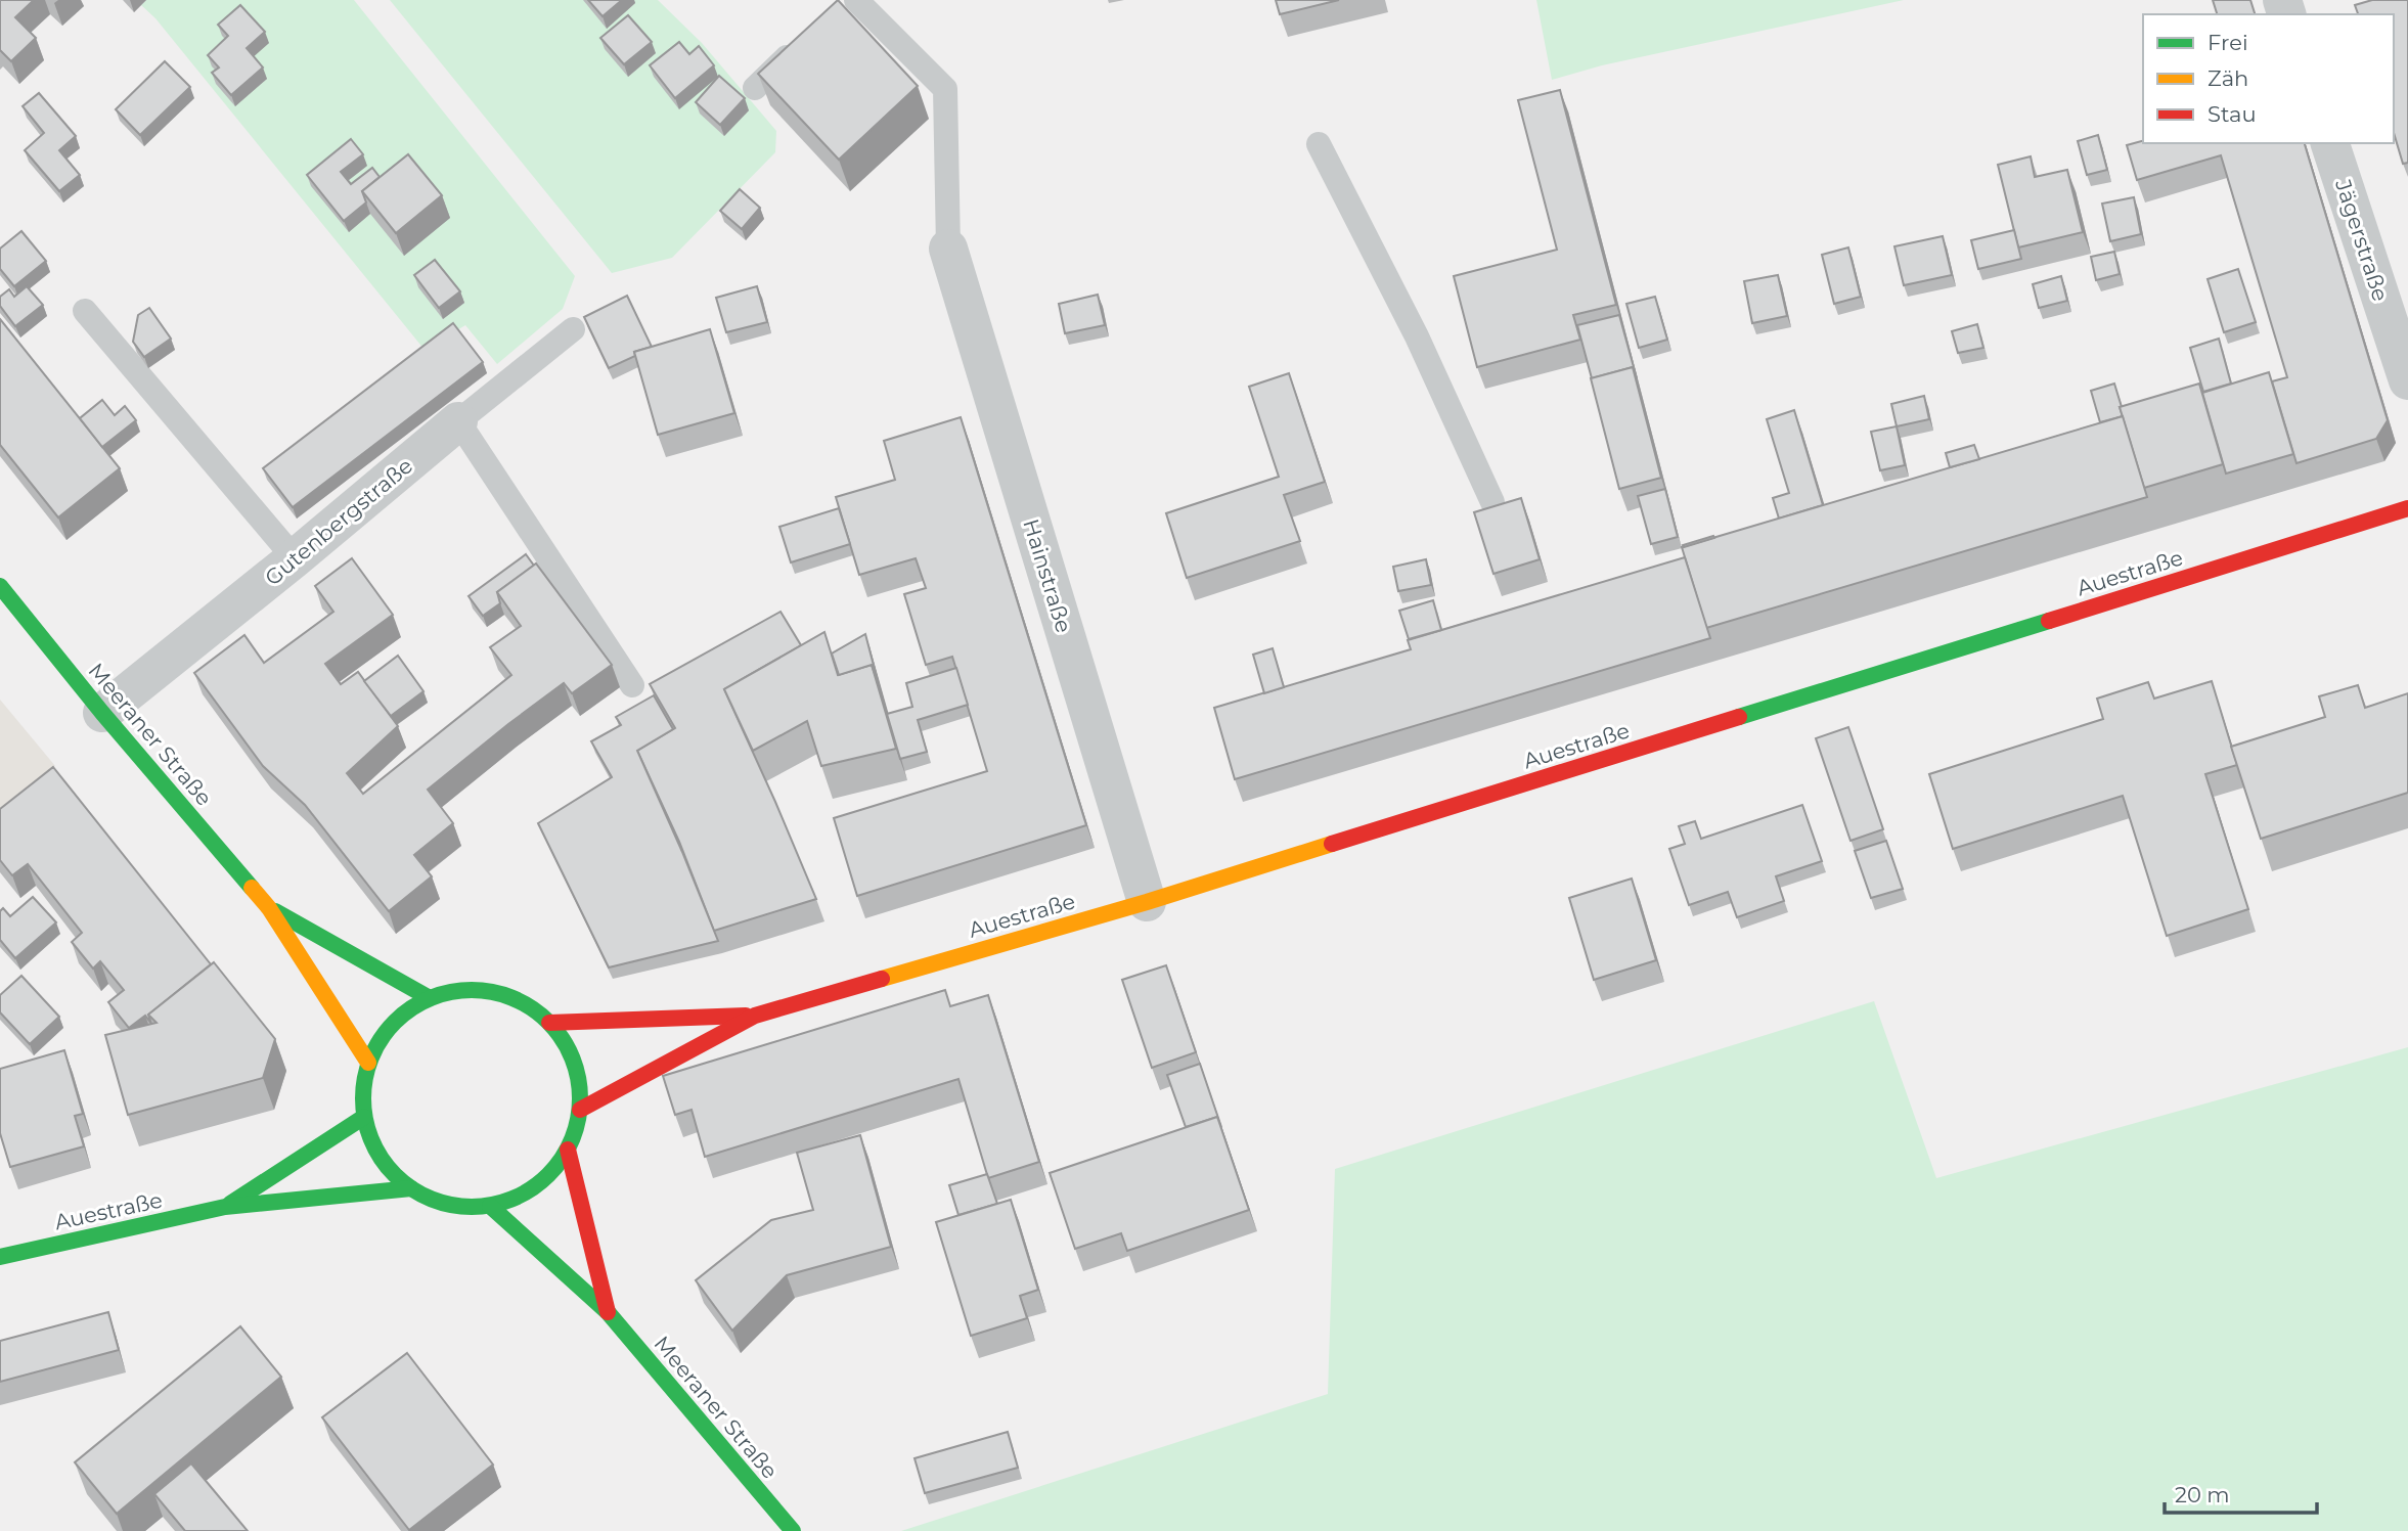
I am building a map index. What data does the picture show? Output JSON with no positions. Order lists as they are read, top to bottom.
{
  "streets": {
    "street": [
      "Jägerstraße",
      "Gutenbergstraße",
      "Auestraße",
      "Hainstraße",
      "Meeraner Straße"
    ]
  },
  "crossings": [
    ["Gutenbergstraße", "Meeraner Straße"],
    ["Auestraße", "Hainstraße"],
    ["Auestraße", "Meeraner Straße"]
  ],
  "legend": ["Frei", "Zäh", "Stau"],
  "scale_bar": "20 m"
}
